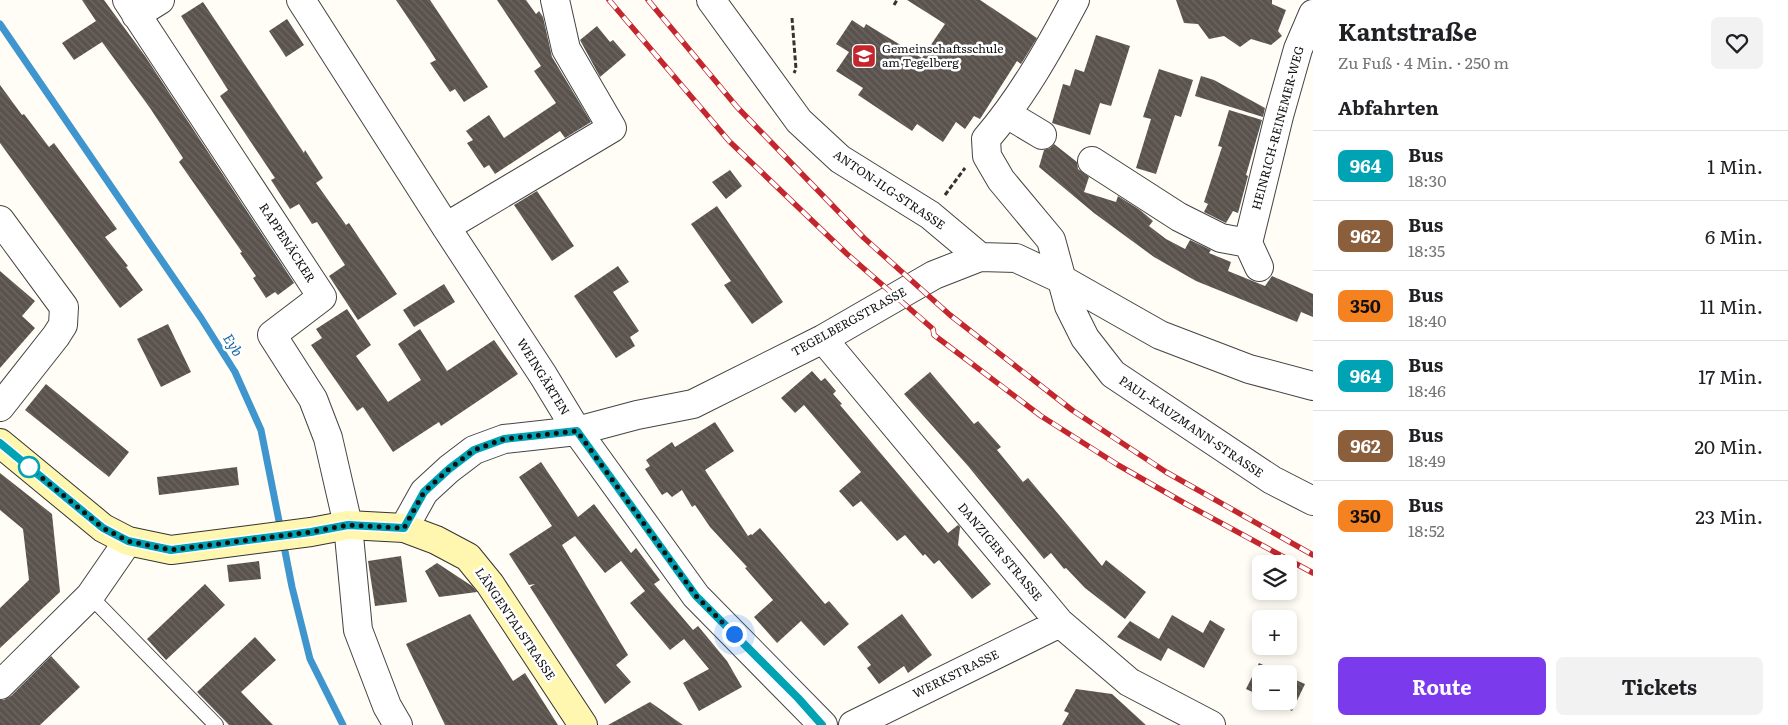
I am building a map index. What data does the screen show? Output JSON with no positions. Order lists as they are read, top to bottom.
{
  "streets": {
    "main road": ["LÄNGENTALSTRASSE"],
    "street": [
      "HEINRICH-REINEMER-WEG",
      "ANTON-ILG-STRASSE",
      "RAPPENÄCKER",
      "TEGELBERGSTRASSE",
      "WEINGÄRTEN",
      "PAUL-KAUZMANN-STRASSE",
      "DANZIGER STRASSE",
      "WERKSTRASSE"
    ]
  },
  "crossings": [
    ["ANTON-ILG-STRASSE", "TEGELBERGSTRASSE"],
    ["RAPPENÄCKER", "LÄNGENTALSTRASSE"],
    ["TEGELBERGSTRASSE", "WEINGÄRTEN"],
    ["TEGELBERGSTRASSE", "PAUL-KAUZMANN-STRASSE"],
    ["TEGELBERGSTRASSE", "DANZIGER STRASSE"],
    ["TEGELBERGSTRASSE", "LÄNGENTALSTRASSE"],
    ["DANZIGER STRASSE", "WERKSTRASSE"]
  ],
  "water": ["Eyb"],
  "places": {
    "school or university": ["Gemeinschaftsschule am Tegelberg"]
  },
  "lines": ["bus line 964"],
  "page": {
    "heading": [
      ["Kantstraße", "Zu Fuß · 4 Min. · 250 m"],
      "Abfahrten"
    ],
    "list": [
      {
        "mark": "964",
        "name": "Bus",
        "note": "18:30",
        "value": "1 Min."
      },
      {
        "mark": "962",
        "name": "Bus",
        "note": "18:35",
        "value": "6 Min."
      },
      {
        "mark": "350",
        "name": "Bus",
        "note": "18:40",
        "value": "11 Min."
      },
      {
        "mark": "964",
        "name": "Bus",
        "note": "18:46",
        "value": "17 Min."
      },
      {
        "mark": "962",
        "name": "Bus",
        "note": "18:49",
        "value": "20 Min."
      },
      {
        "mark": "350",
        "name": "Bus",
        "note": "18:52",
        "value": "23 Min."
      }
    ],
    "map_buttons": ["+", "−"],
    "buttons": ["Route", "Tickets"]
  }
}
